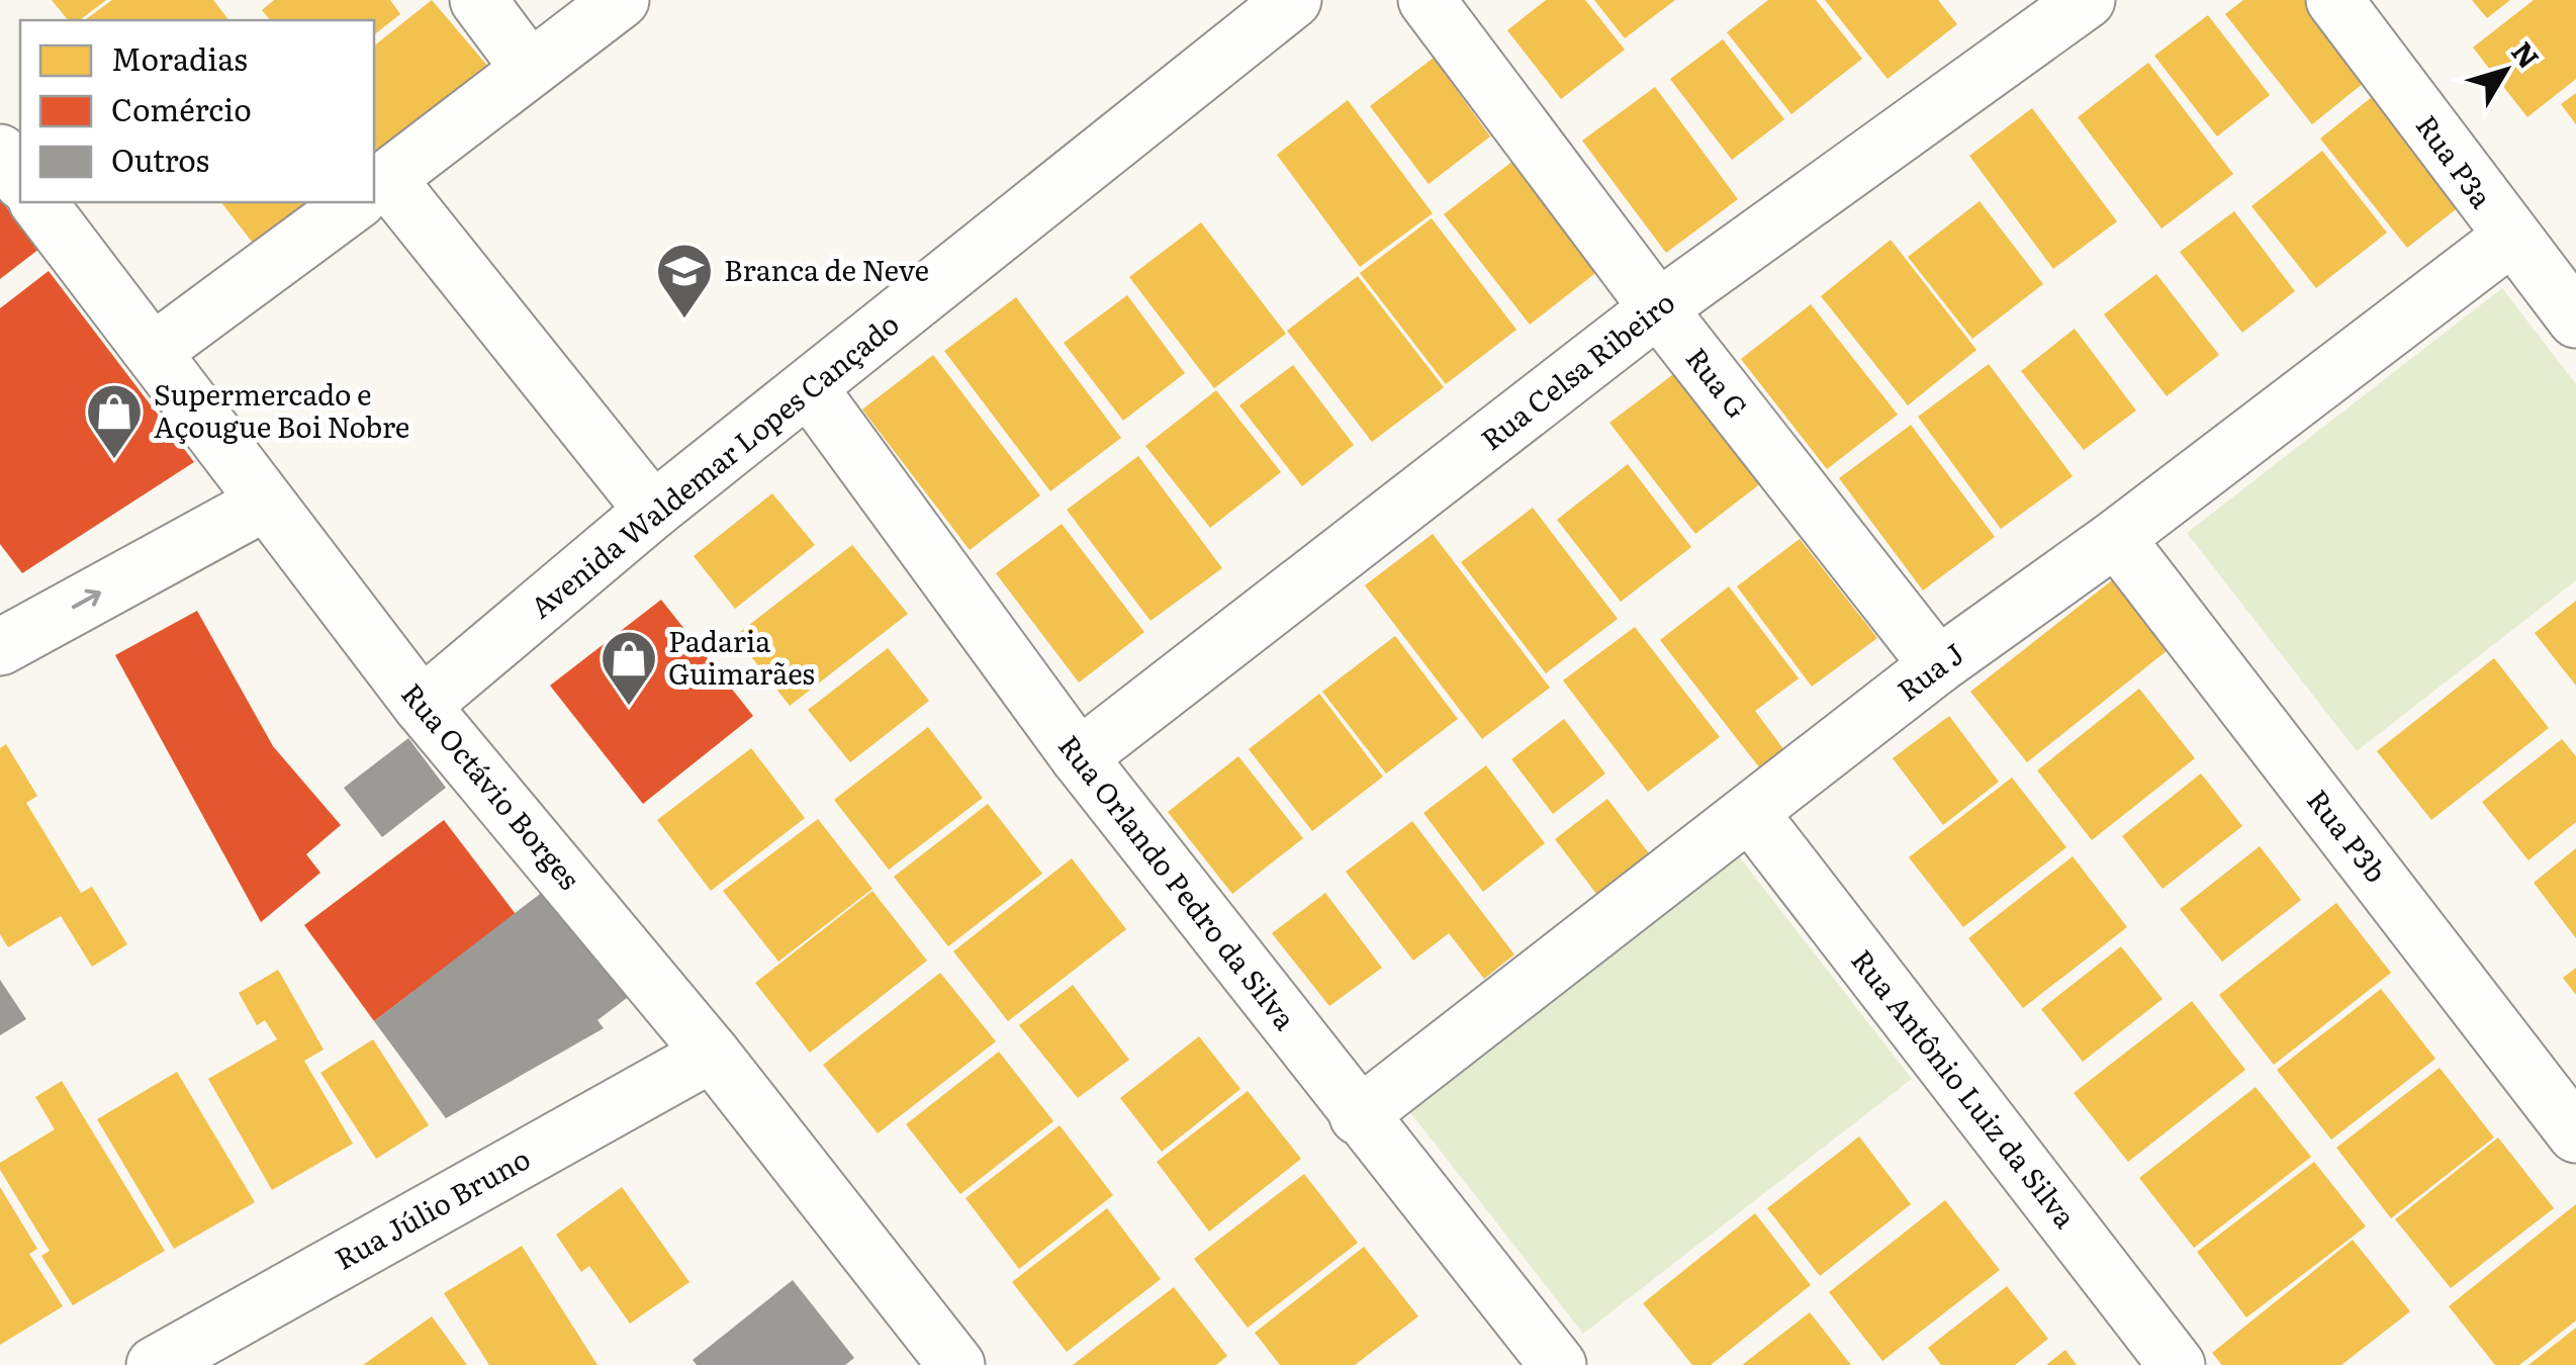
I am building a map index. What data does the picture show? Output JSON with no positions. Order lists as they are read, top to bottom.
{
  "streets": {
    "street": [
      "Rua P3a",
      "Rua Celsa Ribeiro",
      "Rua G",
      "Avenida Waldemar Lopes Cançado",
      "Rua J",
      "Rua Octávio Borges",
      "Rua P3b",
      "Rua Orlando Pedro da Silva",
      "Rua Antônio Luiz da Silva",
      "Rua Júlio Bruno"
    ]
  },
  "crossings": [
    ["Rua P3a", "Rua J"],
    ["Rua Celsa Ribeiro", "Rua G"],
    ["Rua Celsa Ribeiro", "Rua Orlando Pedro da Silva"],
    ["Rua G", "Rua J"],
    ["Avenida Waldemar Lopes Cançado", "Rua Octávio Borges"],
    ["Avenida Waldemar Lopes Cançado", "Rua Orlando Pedro da Silva"],
    ["Rua J", "Rua P3b"],
    ["Rua J", "Rua Orlando Pedro da Silva"],
    ["Rua J", "Rua Antônio Luiz da Silva"],
    ["Rua Octávio Borges", "Rua Júlio Bruno"]
  ],
  "places": {
    "school or university": ["Branca de Neve"],
    "shop": ["Supermercado e Açougue Boi Nobre", "Padaria Guimarães"]
  },
  "legend": ["Moradias", "Comércio", "Outros"],
  "north": "top right"
}
